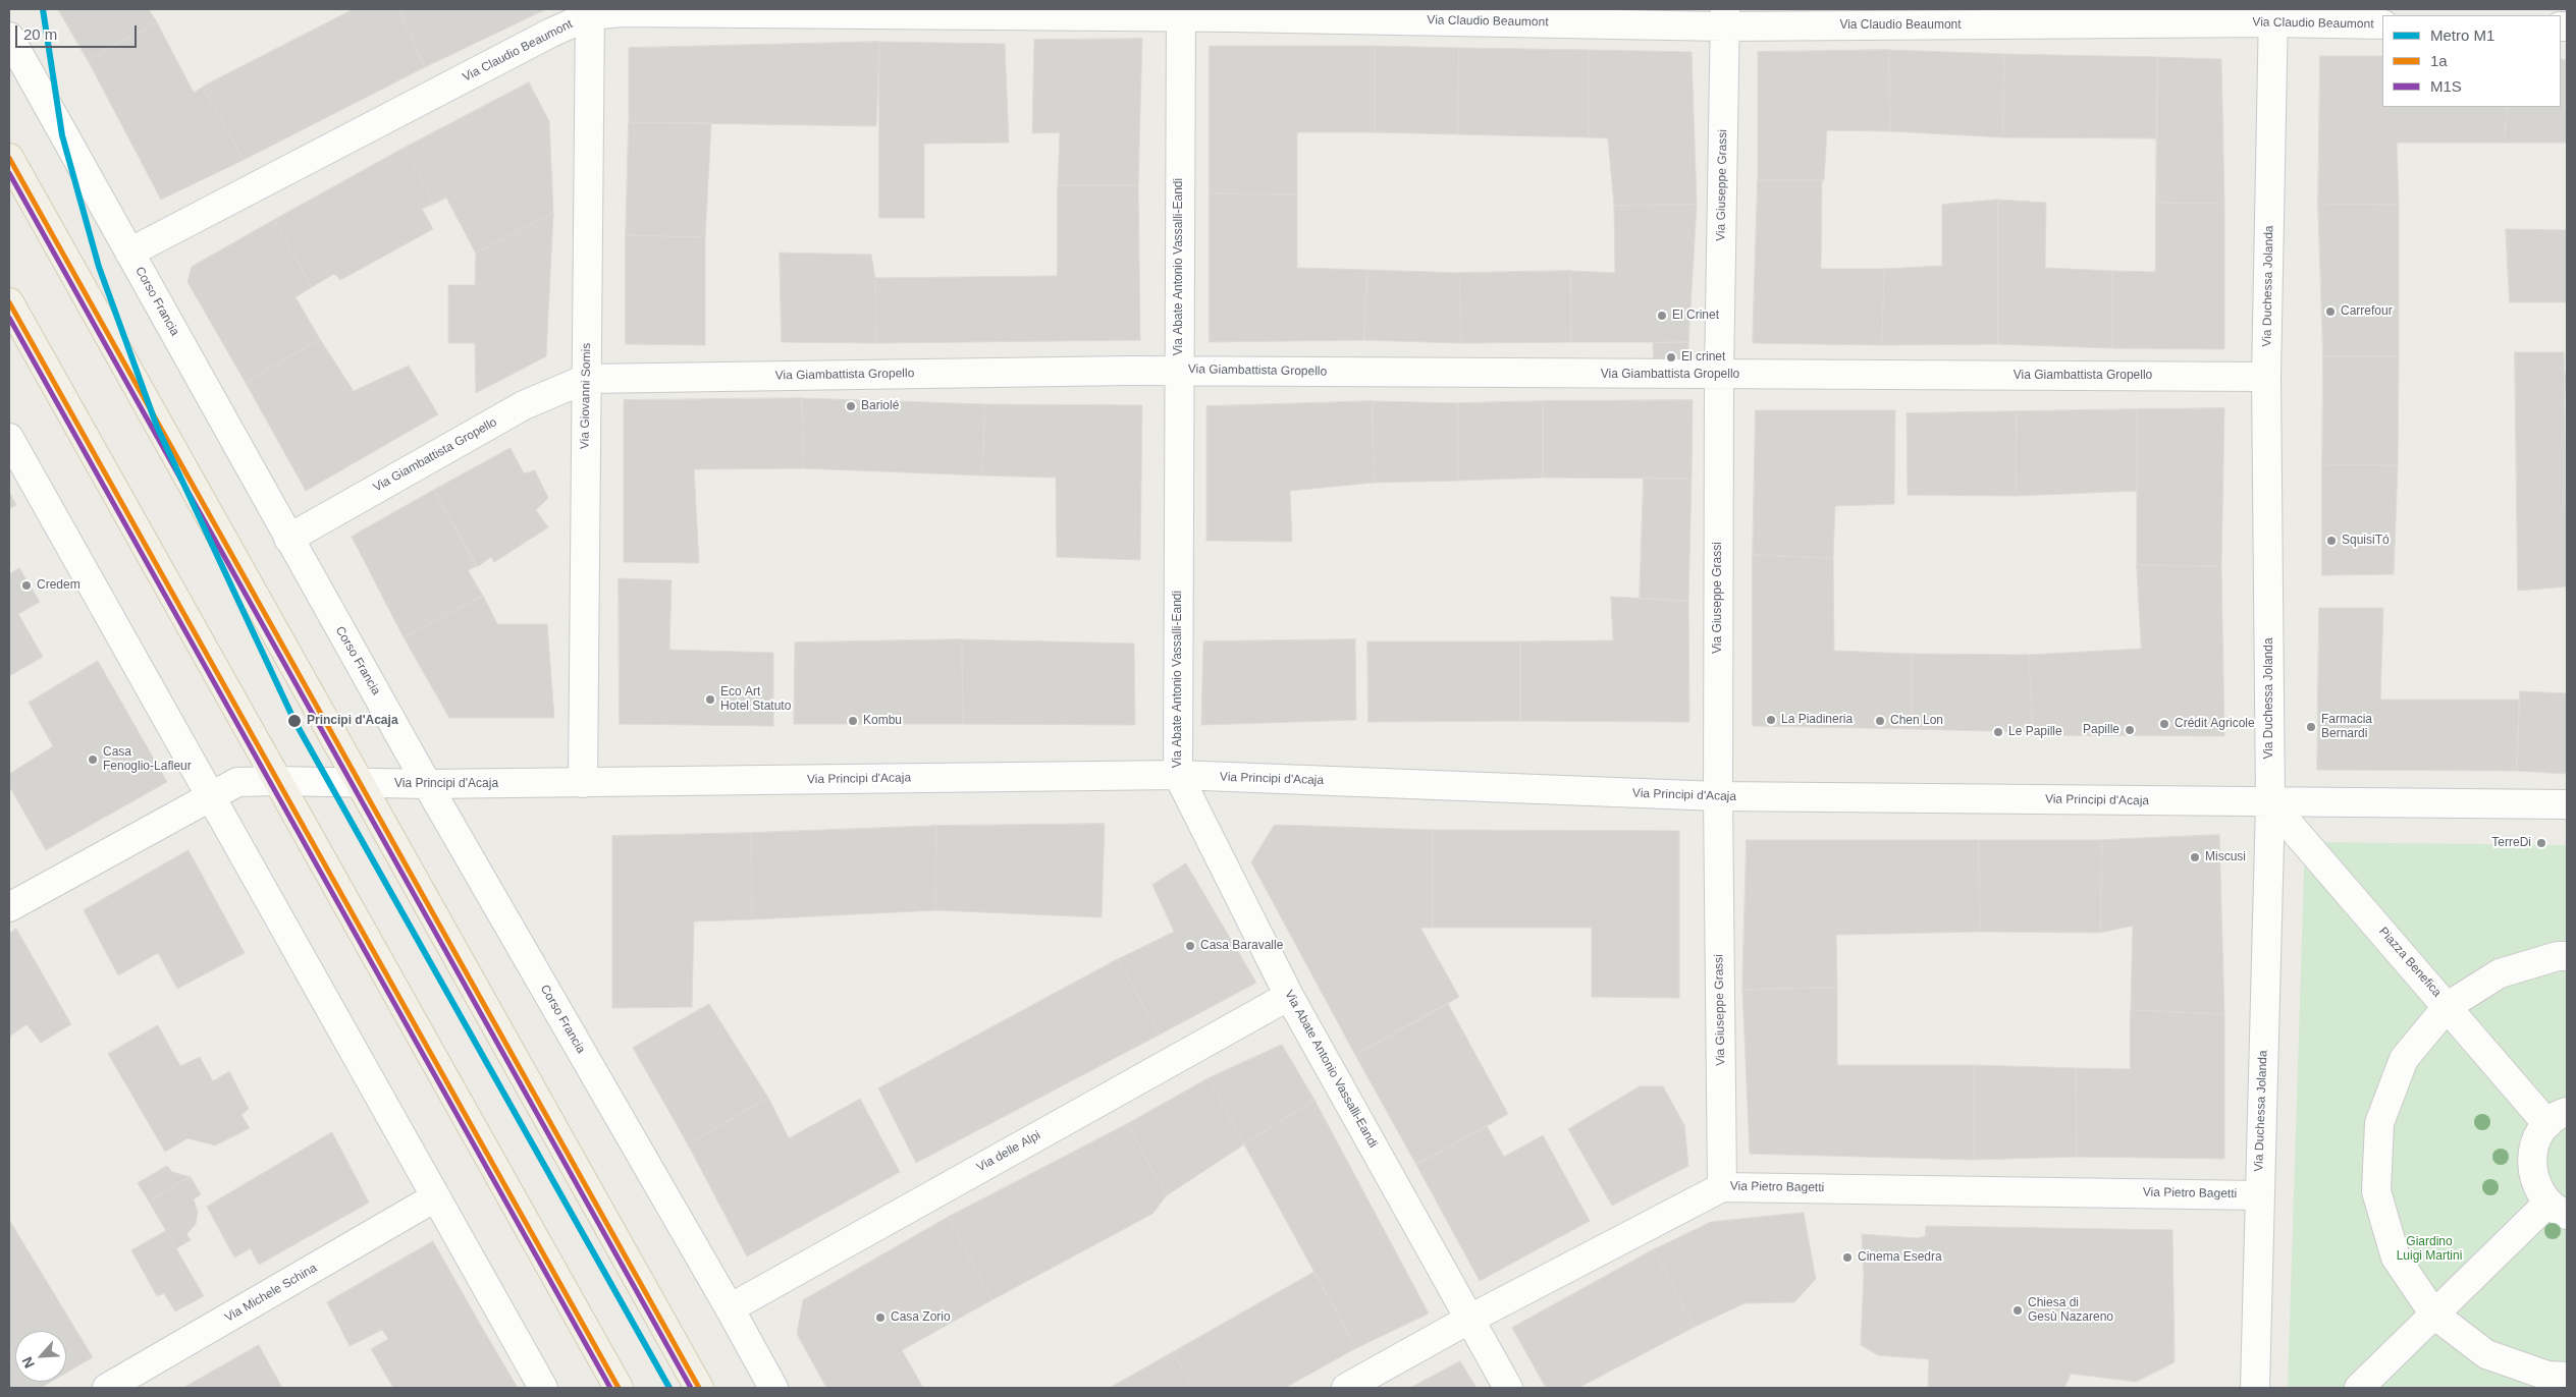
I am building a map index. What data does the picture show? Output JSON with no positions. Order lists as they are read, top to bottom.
{
  "streets": {
    "street": [
      "Via Claudio Beaumont",
      "Via Giuseppe Grassi",
      "Via Abate Antonio Vassalli-Eandi",
      "Via Duchessa Jolanda",
      "Corso Francia",
      "Via Giambattista Gropello",
      "Via Giovanni Somis",
      "Via Principi d'Acaja",
      "Piazza Benefica",
      "Via delle Alpi",
      "Via Pietro Bagetti",
      "Via Michele Schina"
    ]
  },
  "crossings": [
    ["Via Claudio Beaumont", "Via Giuseppe Grassi"],
    ["Via Claudio Beaumont", "Via Abate Antonio Vassalli-Eandi"],
    ["Via Claudio Beaumont", "Via Duchessa Jolanda"],
    ["Via Claudio Beaumont", "Corso Francia"],
    ["Via Claudio Beaumont", "Via Giovanni Somis"],
    ["Via Giuseppe Grassi", "Via Giambattista Gropello"],
    ["Via Giuseppe Grassi", "Via Principi d'Acaja"],
    ["Via Giuseppe Grassi", "Via Pietro Bagetti"],
    ["Via Abate Antonio Vassalli-Eandi", "Via Giambattista Gropello"],
    ["Via Abate Antonio Vassalli-Eandi", "Via Principi d'Acaja"],
    ["Via Abate Antonio Vassalli-Eandi", "Via delle Alpi"],
    ["Via Abate Antonio Vassalli-Eandi", "Via Pietro Bagetti"],
    ["Via Duchessa Jolanda", "Via Giambattista Gropello"],
    ["Via Duchessa Jolanda", "Via Principi d'Acaja"],
    ["Via Duchessa Jolanda", "Piazza Benefica"],
    ["Via Duchessa Jolanda", "Via Pietro Bagetti"],
    ["Corso Francia", "Via Giambattista Gropello"],
    ["Corso Francia", "Via Principi d'Acaja"],
    ["Corso Francia", "Via delle Alpi"],
    ["Via Giambattista Gropello", "Via Giovanni Somis"],
    ["Via Giovanni Somis", "Via Principi d'Acaja"],
    ["Via Principi d'Acaja", "Piazza Benefica"]
  ],
  "parks": ["Giardino Luigi Martini"],
  "places": [
    "Carrefour",
    "El Crinet",
    "El crinet",
    "Bariolé",
    "SquisiTó",
    "Credem",
    "Eco Art Hotel Statuto",
    "La Piadineria",
    "Principi d'Acaja",
    "Kombu",
    "Chen Lon",
    "Crédit Agricole",
    "Farmacia Bernardi",
    "Papille",
    "Le Papille",
    "Casa Fenoglio-Lafleur",
    "TerreDi",
    "Miscusi",
    "Casa Baravalle",
    "Cinema Esedra",
    "Chiesa di Gesù Nazareno",
    "Casa Zorio"
  ],
  "lines": ["metro line M1", "transit line 1a", "transit line M1S"],
  "legend": ["Metro M1", "1a", "M1S"],
  "scale_bar": "20 m",
  "north": "bottom left"
}
